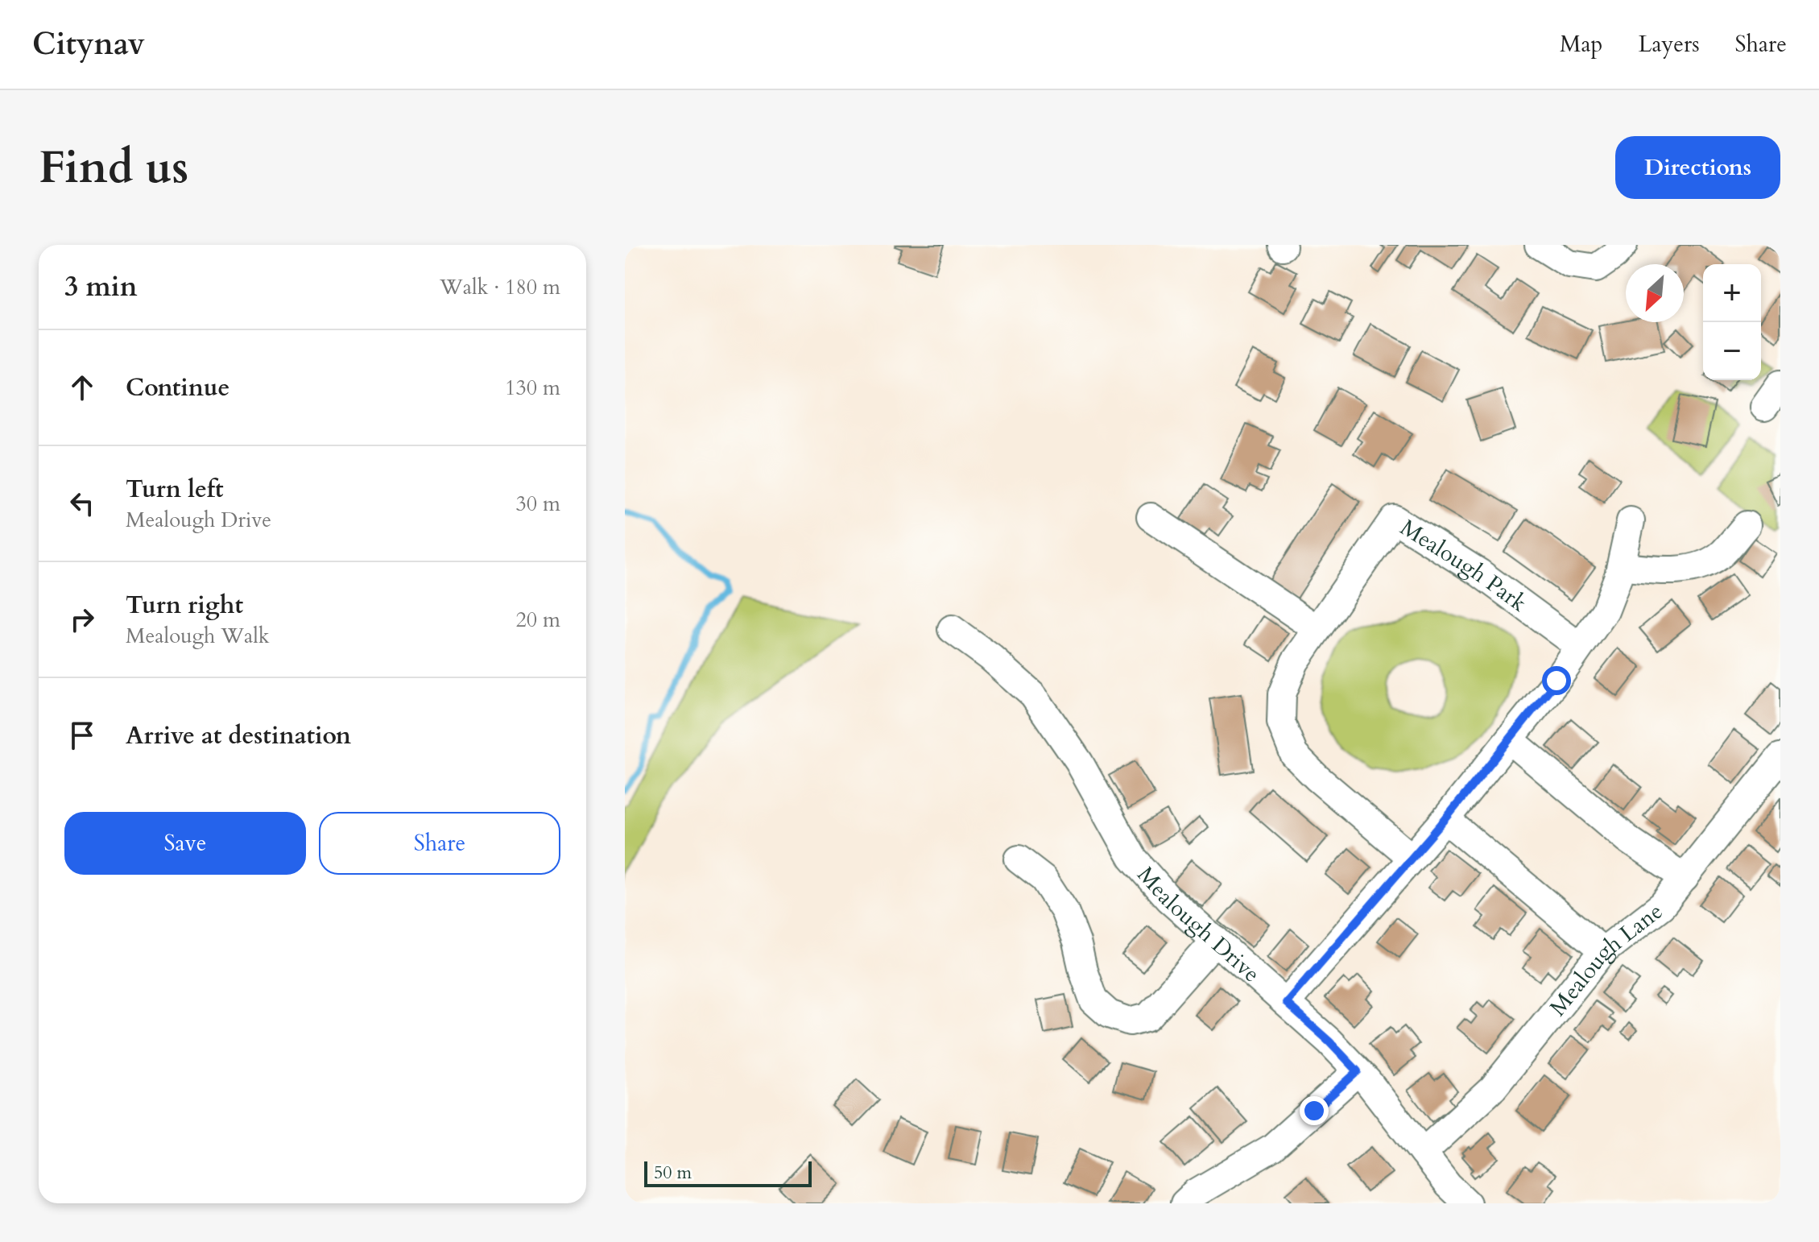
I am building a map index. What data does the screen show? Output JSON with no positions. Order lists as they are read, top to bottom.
{
  "streets": {
    "street": ["Mealough Park", "Mealough Drive", "Mealough Lane"]
  },
  "crossings": [
    ["Mealough Drive", "Mealough Lane"]
  ],
  "scale_bar": "50 m",
  "north": "bottom left",
  "page": {
    "header": "Citynav",
    "nav": ["Map", "Layers", "Share"],
    "buttons": [
      "Directions",
      ["Save", "Share"]
    ],
    "title": "Find us",
    "heading": ["3 min", "Walk · 180 m"],
    "map_buttons": ["+", "−"],
    "list": [
      ["Continue", "130 m"],
      ["Turn left", "Mealough Drive", "30 m"],
      ["Turn right", "Mealough Walk", "20 m"],
      "Arrive at destination"
    ],
    "scale": "50 m"
  }
}
